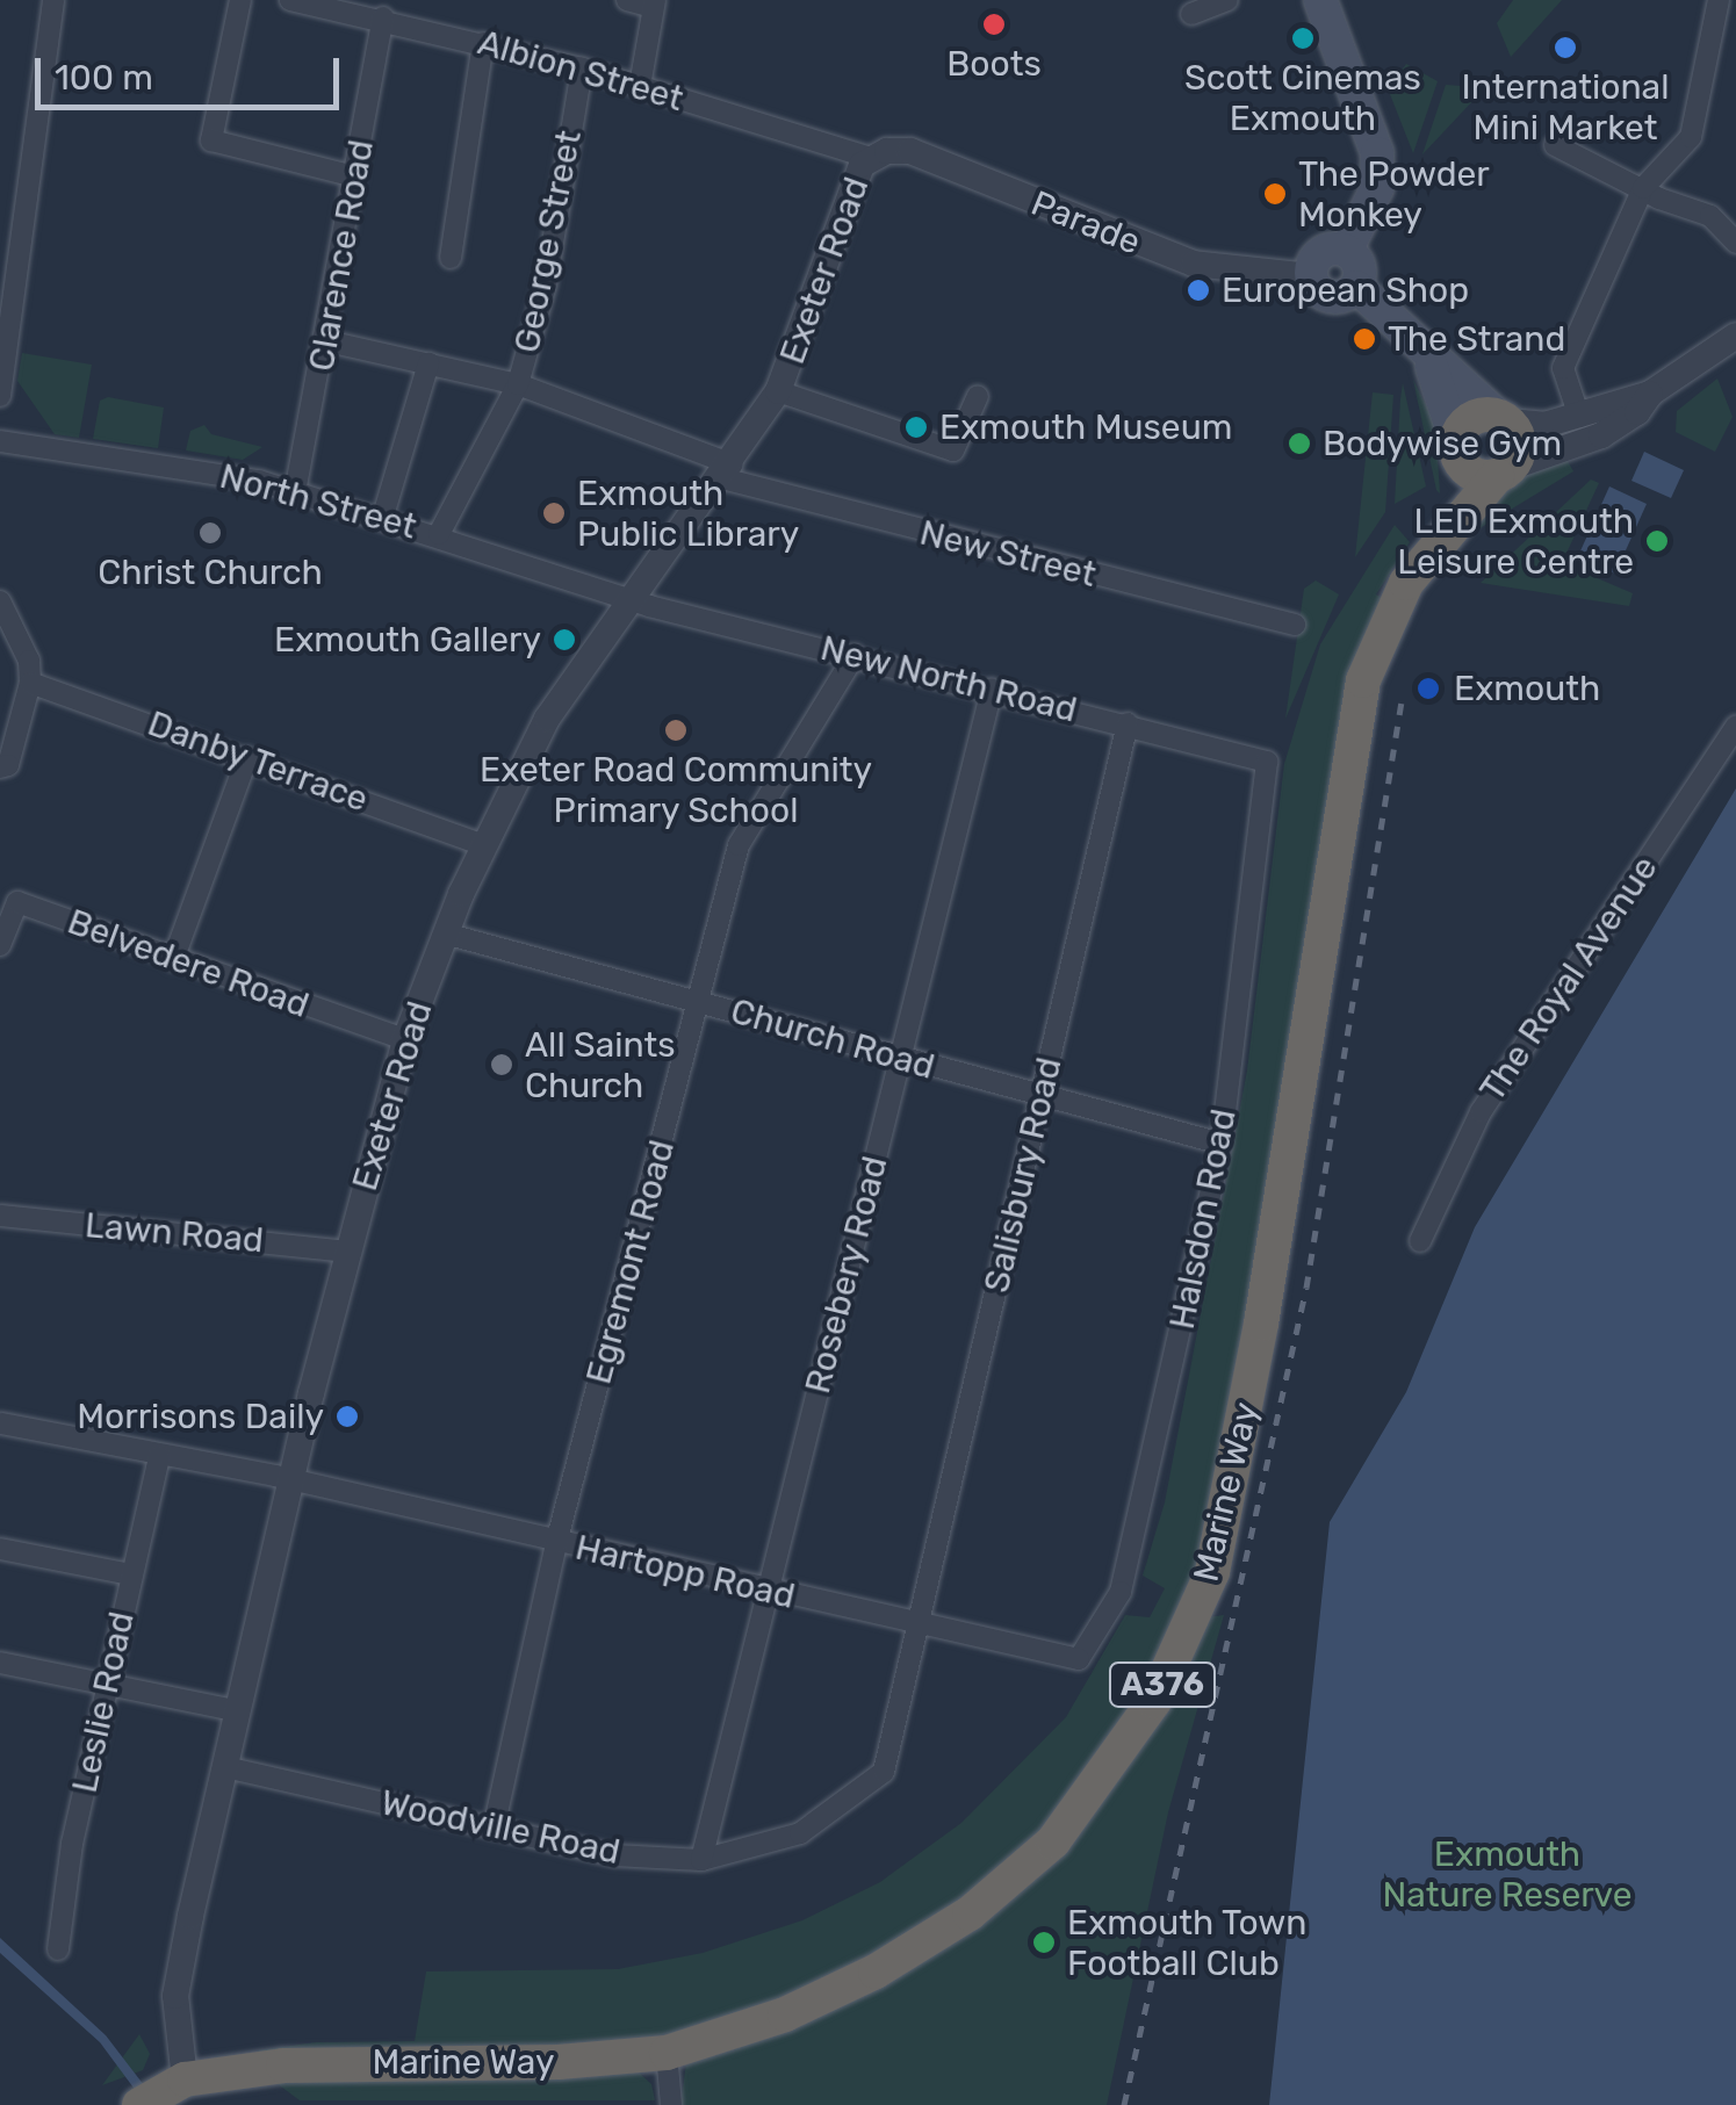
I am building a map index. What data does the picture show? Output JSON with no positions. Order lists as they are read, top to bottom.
{
  "streets": {
    "highway": ["Marine Way", "A376"],
    "street": [
      "Albion Street",
      "Parade",
      "George Street",
      "Clarence Road",
      "Exeter Road",
      "North Street",
      "New Street",
      "New North Road",
      "Danby Terrace",
      "Belvedere Road",
      "The Royal Avenue",
      "Church Road",
      "Salisbury Road",
      "Halsdon Road",
      "Lawn Road",
      "Egremont Road",
      "Rosebery Road",
      "Hartopp Road",
      "Leslie Road",
      "Woodville Road"
    ]
  },
  "crossings": [
    ["Albion Street", "Parade"],
    ["Albion Street", "George Street"],
    ["Albion Street", "Clarence Road"],
    ["Albion Street", "Exeter Road"],
    ["Parade", "Exeter Road"],
    ["George Street", "North Street"],
    ["George Street", "New Street"],
    ["Clarence Road", "North Street"],
    ["Clarence Road", "New Street"],
    ["Exeter Road", "North Street"],
    ["Exeter Road", "New Street"],
    ["Exeter Road", "New North Road"],
    ["Exeter Road", "Danby Terrace"],
    ["Exeter Road", "Belvedere Road"],
    ["Exeter Road", "Church Road"],
    ["Exeter Road", "Lawn Road"],
    ["Exeter Road", "Marine Way"],
    ["Exeter Road", "Hartopp Road"],
    ["Exeter Road", "A376"],
    ["Exeter Road", "Woodville Road"],
    ["North Street", "New North Road"],
    ["New North Road", "Salisbury Road"],
    ["New North Road", "Halsdon Road"],
    ["New North Road", "Egremont Road"],
    ["New North Road", "Rosebery Road"],
    ["Church Road", "Salisbury Road"],
    ["Church Road", "Halsdon Road"],
    ["Church Road", "Egremont Road"],
    ["Church Road", "Rosebery Road"],
    ["Salisbury Road", "Hartopp Road"],
    ["Salisbury Road", "Woodville Road"],
    ["Halsdon Road", "Hartopp Road"],
    ["Egremont Road", "Hartopp Road"],
    ["Egremont Road", "Woodville Road"],
    ["Rosebery Road", "Hartopp Road"],
    ["Rosebery Road", "Woodville Road"],
    ["Marine Way", "A376"],
    ["Hartopp Road", "Leslie Road"],
    ["Hartopp Road", "Woodville Road"]
  ],
  "parks": ["Exmouth Nature Reserve"],
  "places": [
    "Boots",
    "Scott Cinemas Exmouth",
    "International Mini Market",
    "The Powder Monkey",
    "European Shop",
    "The Strand",
    "Exmouth Museum",
    "Bodywise Gym",
    "Exmouth Public Library",
    "Christ Church",
    "LED Exmouth Leisure Centre",
    "Exmouth Gallery",
    "Exmouth",
    "Exeter Road Community Primary School",
    "All Saints Church",
    "Morrisons Daily",
    "Exmouth Town Football Club"
  ],
  "scale_bar": "100 m"
}
